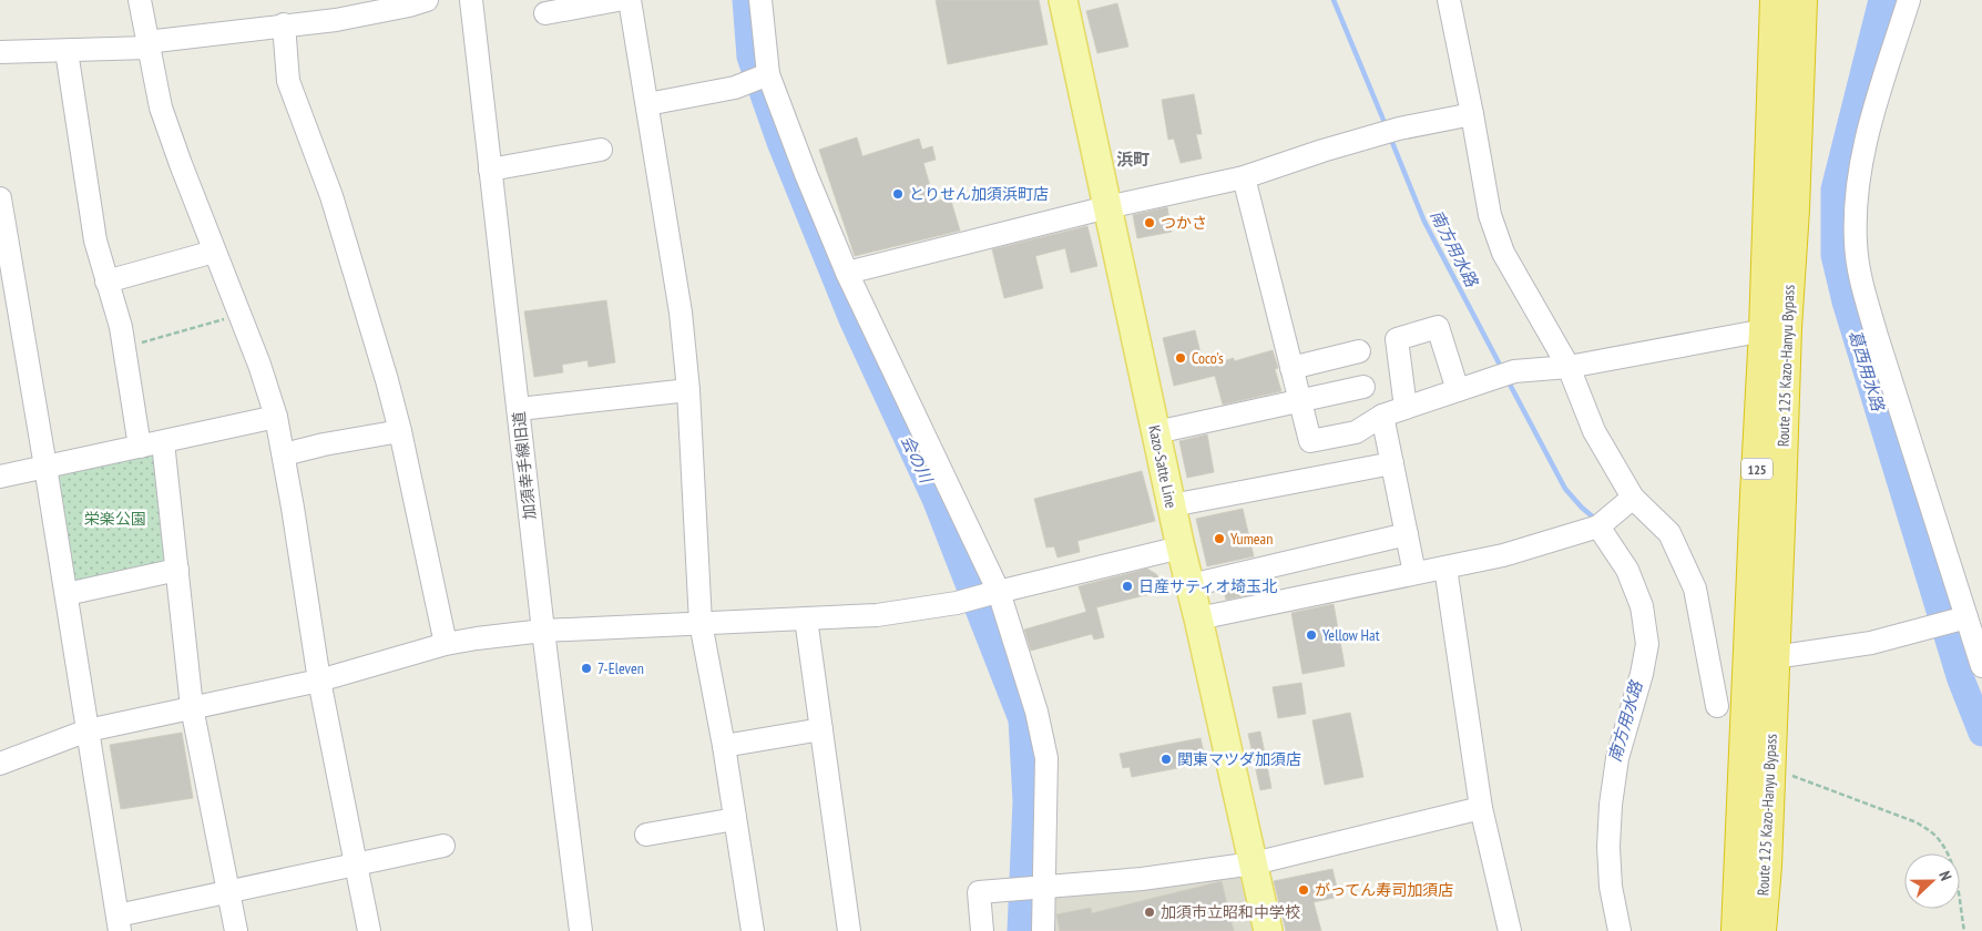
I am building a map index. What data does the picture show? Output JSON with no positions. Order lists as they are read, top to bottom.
{
  "streets": {
    "highway": ["Route 125 Kazo-Hanyu Bypass", "125"],
    "main road": ["Kazo-Satte Line"],
    "street": ["加須幸手線旧道"]
  },
  "districts": ["浜町"],
  "water": ["南方用水路", "葛西用水路", "会の川"],
  "parks": ["栄楽公園"],
  "places": [
    "とりせん加須浜町店",
    "つかさ",
    "Coco's",
    "Yumean",
    "日産サティオ埼玉北",
    "Yellow Hat",
    "7-Eleven",
    "関東マツダ加須店",
    "がってん寿司加須店",
    "加須市立昭和中学校"
  ],
  "north": "right"
}
